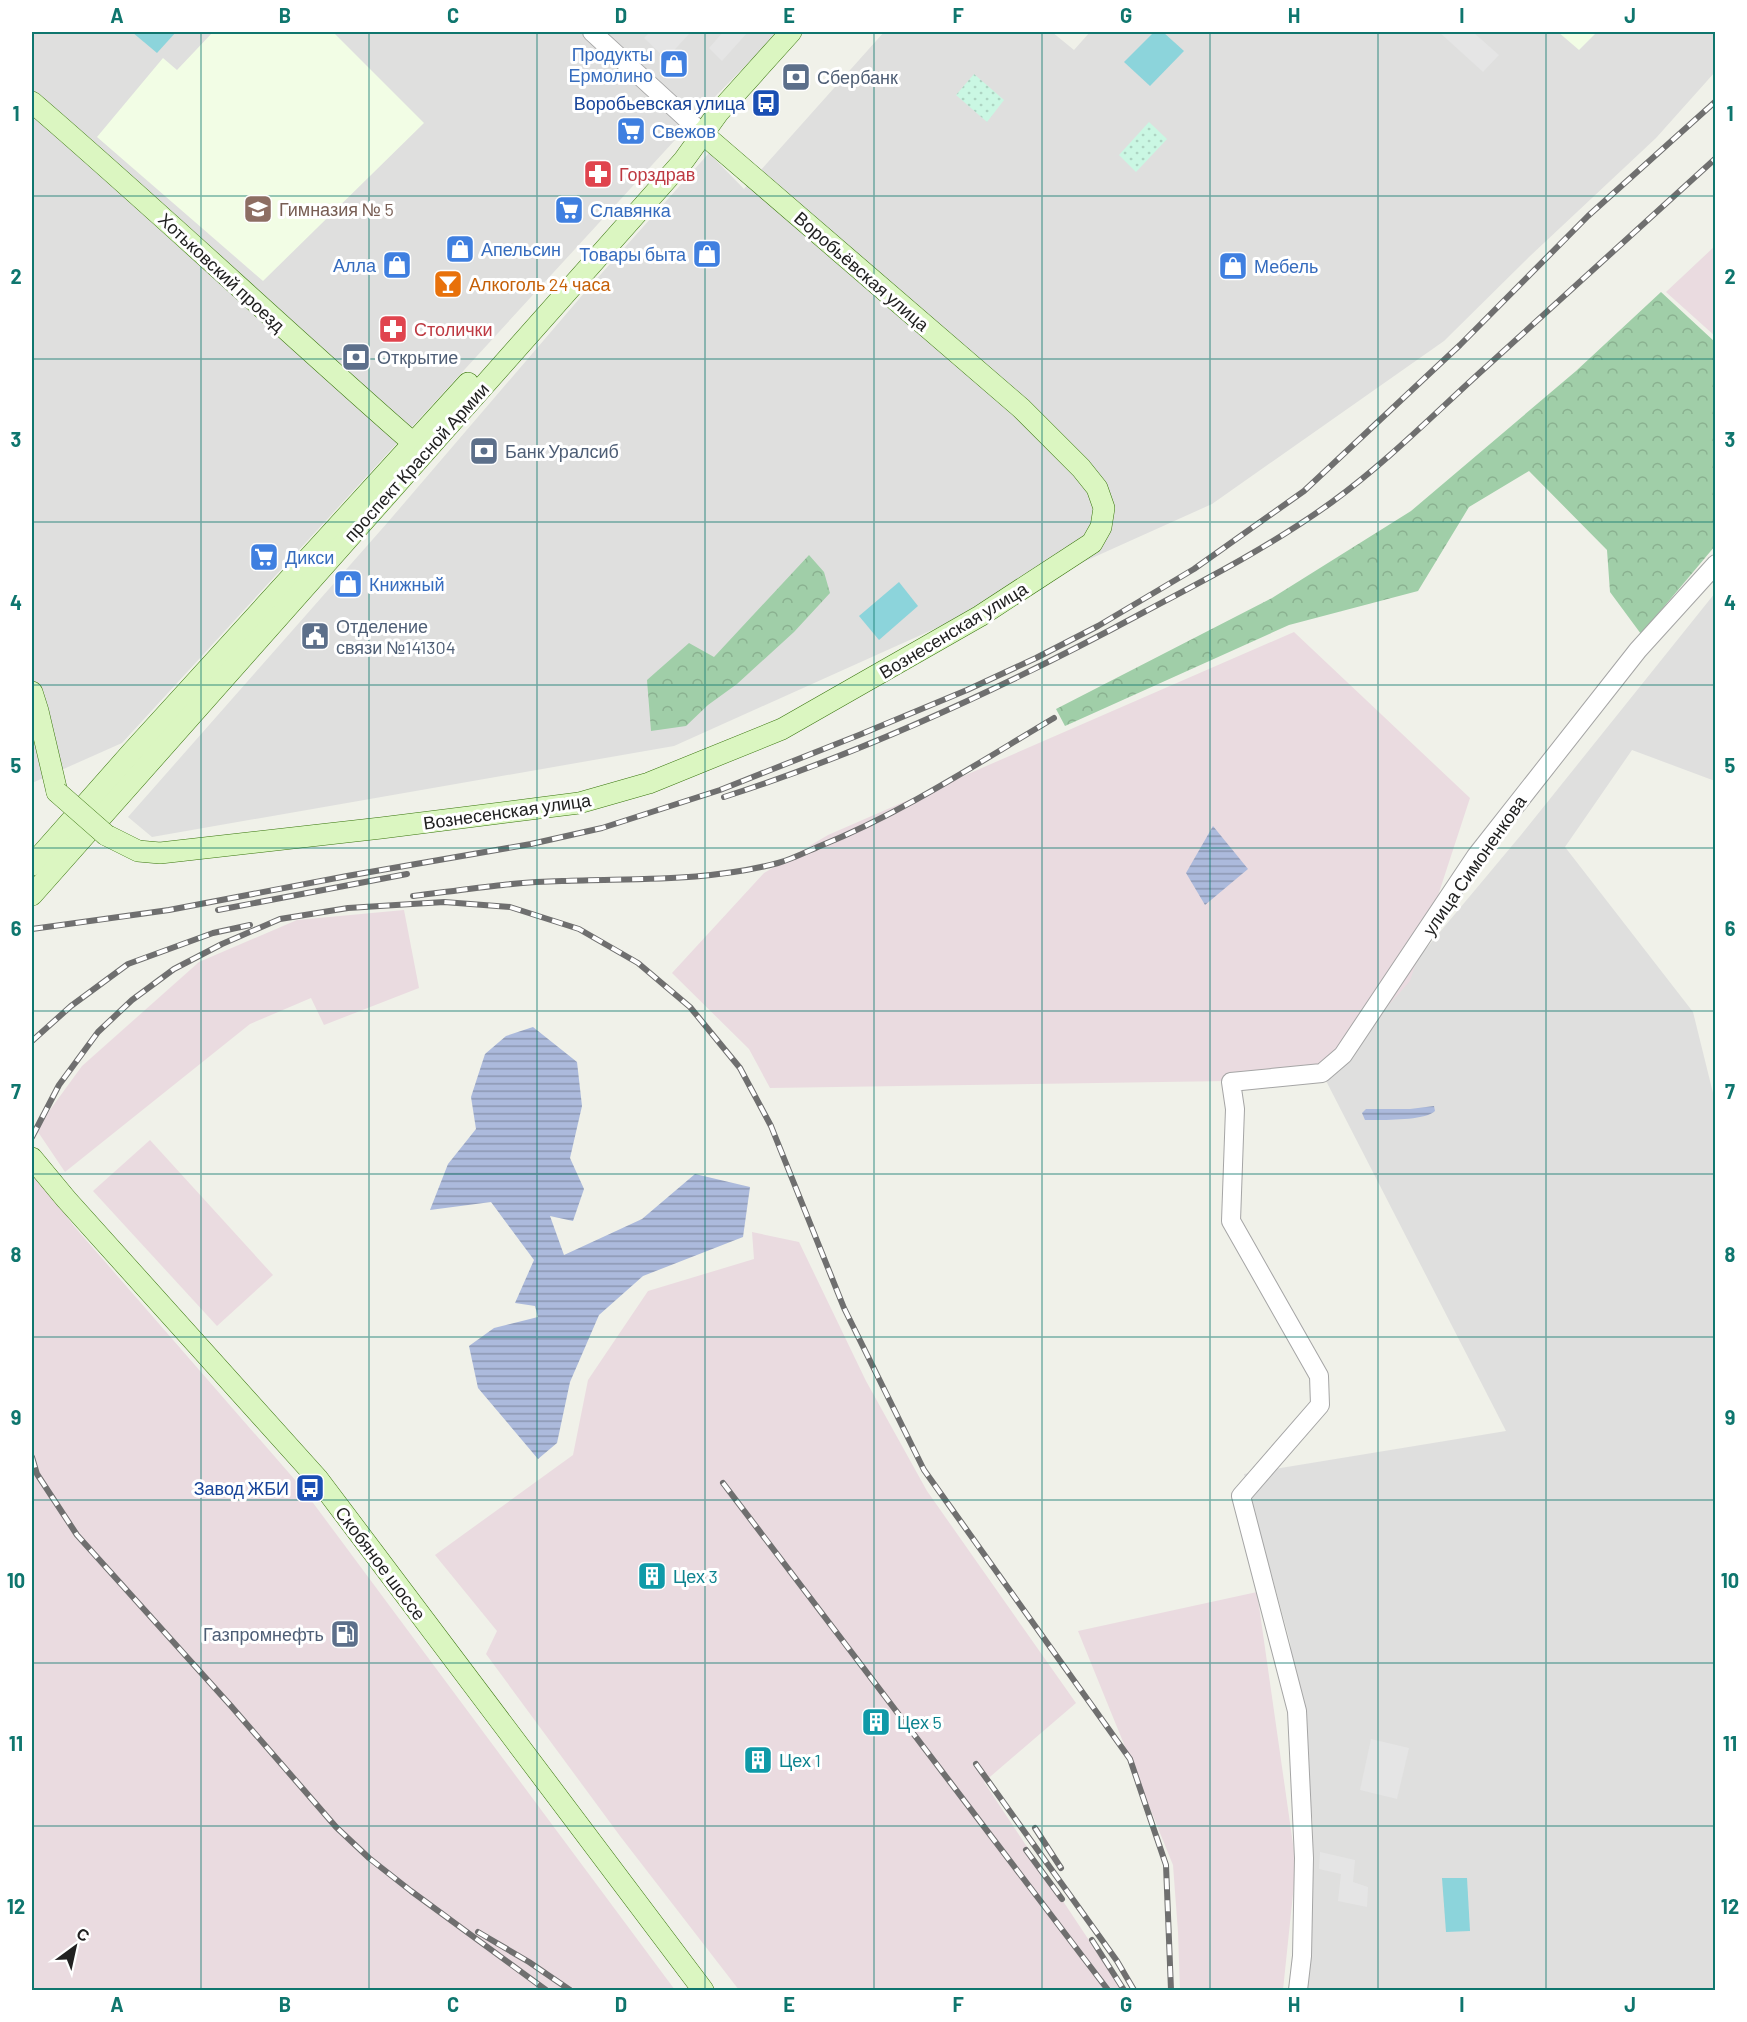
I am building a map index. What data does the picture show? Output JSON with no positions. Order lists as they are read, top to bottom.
{
  "streets": {
    "main road": [
      "Воробьёвская улица",
      "Хотьковский проезд",
      "проспект Красной Армии",
      "Вознесенская улица",
      "Скобяное шоссе"
    ],
    "street": ["улица Симоненкова"]
  },
  "crossings": [
    ["Воробьёвская улица", "проспект Красной Армии"],
    ["Воробьёвская улица", "Вознесенская улица"],
    ["Хотьковский проезд", "проспект Красной Армии"]
  ],
  "places": {
    "shop": [
      "Продукты Ермолино",
      "Апельсин",
      "Товары быта",
      "Алла",
      "Мебель",
      "Книжный"
    ],
    "bank": ["Сбербанк", "Открытие", "Банк Уралсиб"],
    "bus stop": ["Воробьевская улица", "Завод ЖБИ"],
    "supermarket": ["Свежов", "Славянка", "Дикси"],
    "pharmacy": ["Горздрав", "Столички"],
    "school or university": ["Гимназия № 5"],
    "bar": ["Алкоголь 24 часа"],
    "public building": ["Отделение связи №141304"],
    "building": ["Цех 3", "Цех 5", "Цех 1"],
    "fuel station": ["Газпромнефть"]
  },
  "north": "top right",
  "grid": {
    "columns": [
      "A",
      "B",
      "C",
      "D",
      "E",
      "F",
      "G",
      "H",
      "I",
      "J"
    ],
    "rows": [
      "1",
      "2",
      "3",
      "4",
      "5",
      "6",
      "7",
      "8",
      "9",
      "10",
      "11",
      "12"
    ]
  }
}
